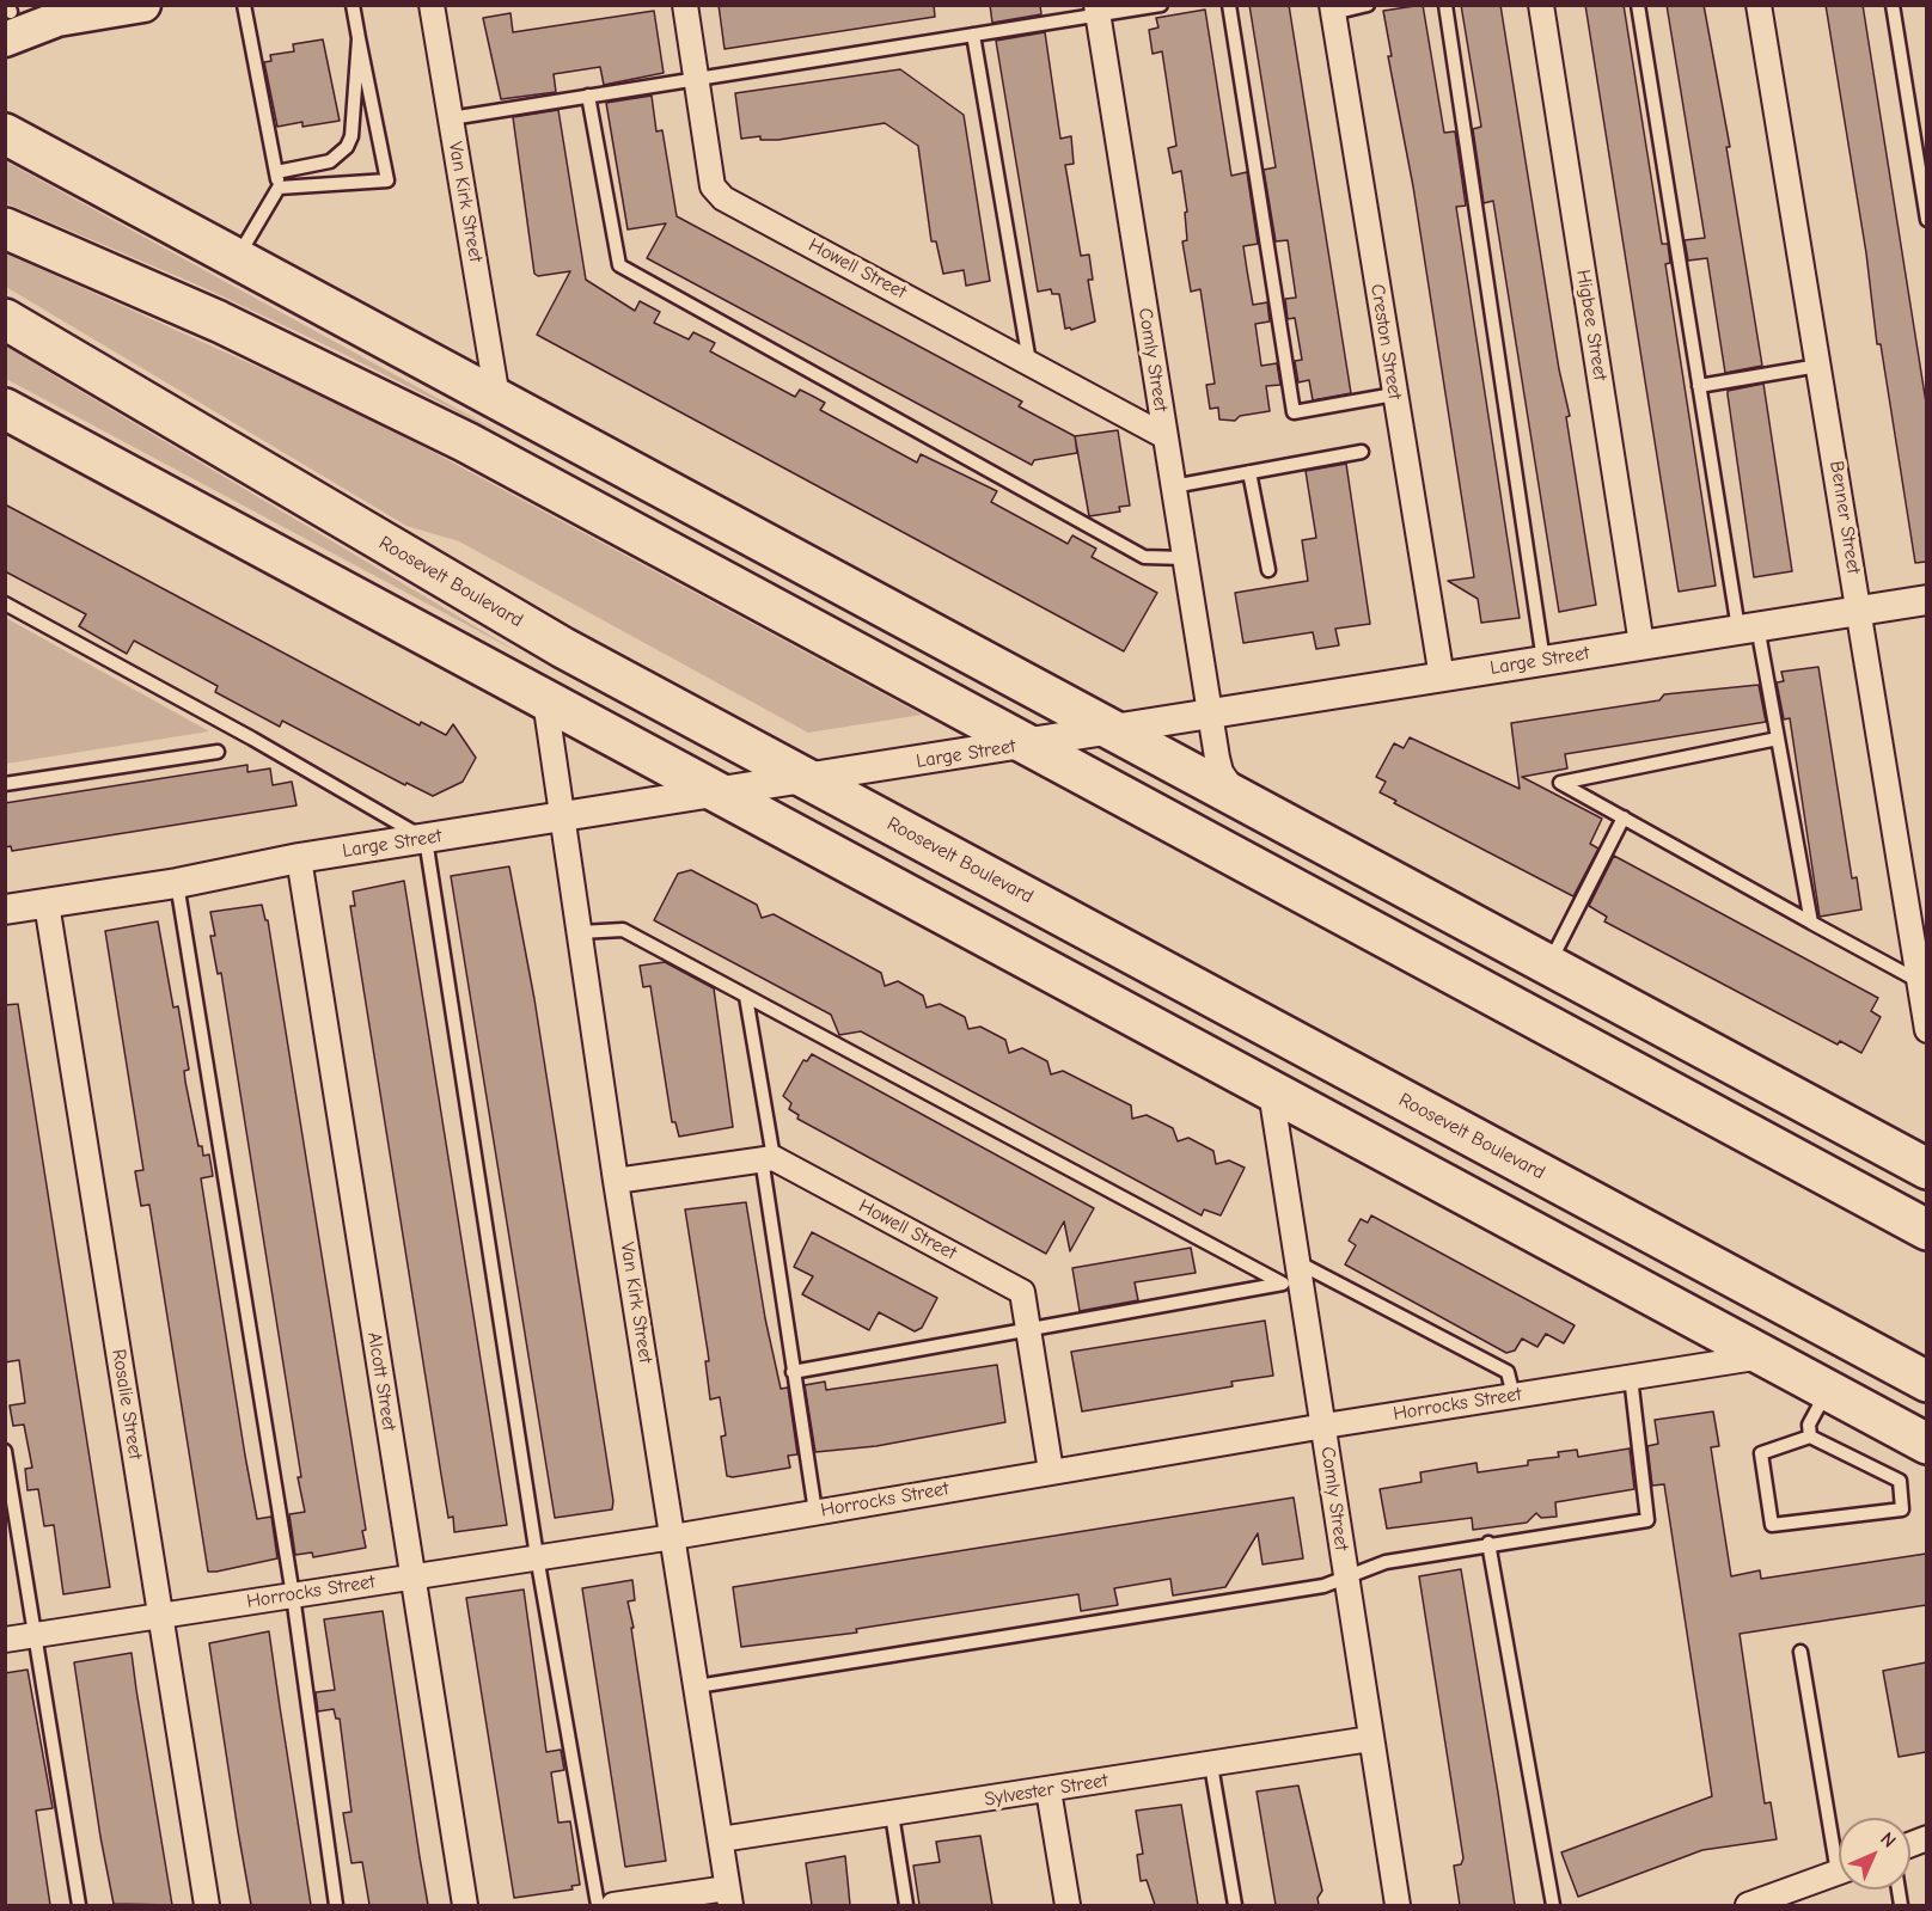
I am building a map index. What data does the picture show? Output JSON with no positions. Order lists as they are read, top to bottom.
{
  "streets": {
    "highway": ["Roosevelt Boulevard"],
    "street": [
      "Van Kirk Street",
      "Howell Street",
      "Higbee Street",
      "Creston Street",
      "Comly Street",
      "Benner Street",
      "Large Street",
      "Alcott Street",
      "Rosalie Street",
      "Horrocks Street",
      "Sylvester Street"
    ]
  },
  "crossings": [
    ["Van Kirk Street", "Large Street"],
    ["Van Kirk Street", "Horrocks Street"],
    ["Van Kirk Street", "Sylvester Street"],
    ["Howell Street", "Comly Street"],
    ["Howell Street", "Horrocks Street"],
    ["Higbee Street", "Large Street"],
    ["Creston Street", "Large Street"],
    ["Comly Street", "Large Street"],
    ["Comly Street", "Horrocks Street"],
    ["Comly Street", "Sylvester Street"],
    ["Benner Street", "Large Street"],
    ["Roosevelt Boulevard", "Large Street"],
    ["Large Street", "Alcott Street"],
    ["Large Street", "Rosalie Street"],
    ["Alcott Street", "Horrocks Street"],
    ["Rosalie Street", "Horrocks Street"]
  ],
  "north": "top right"
}
